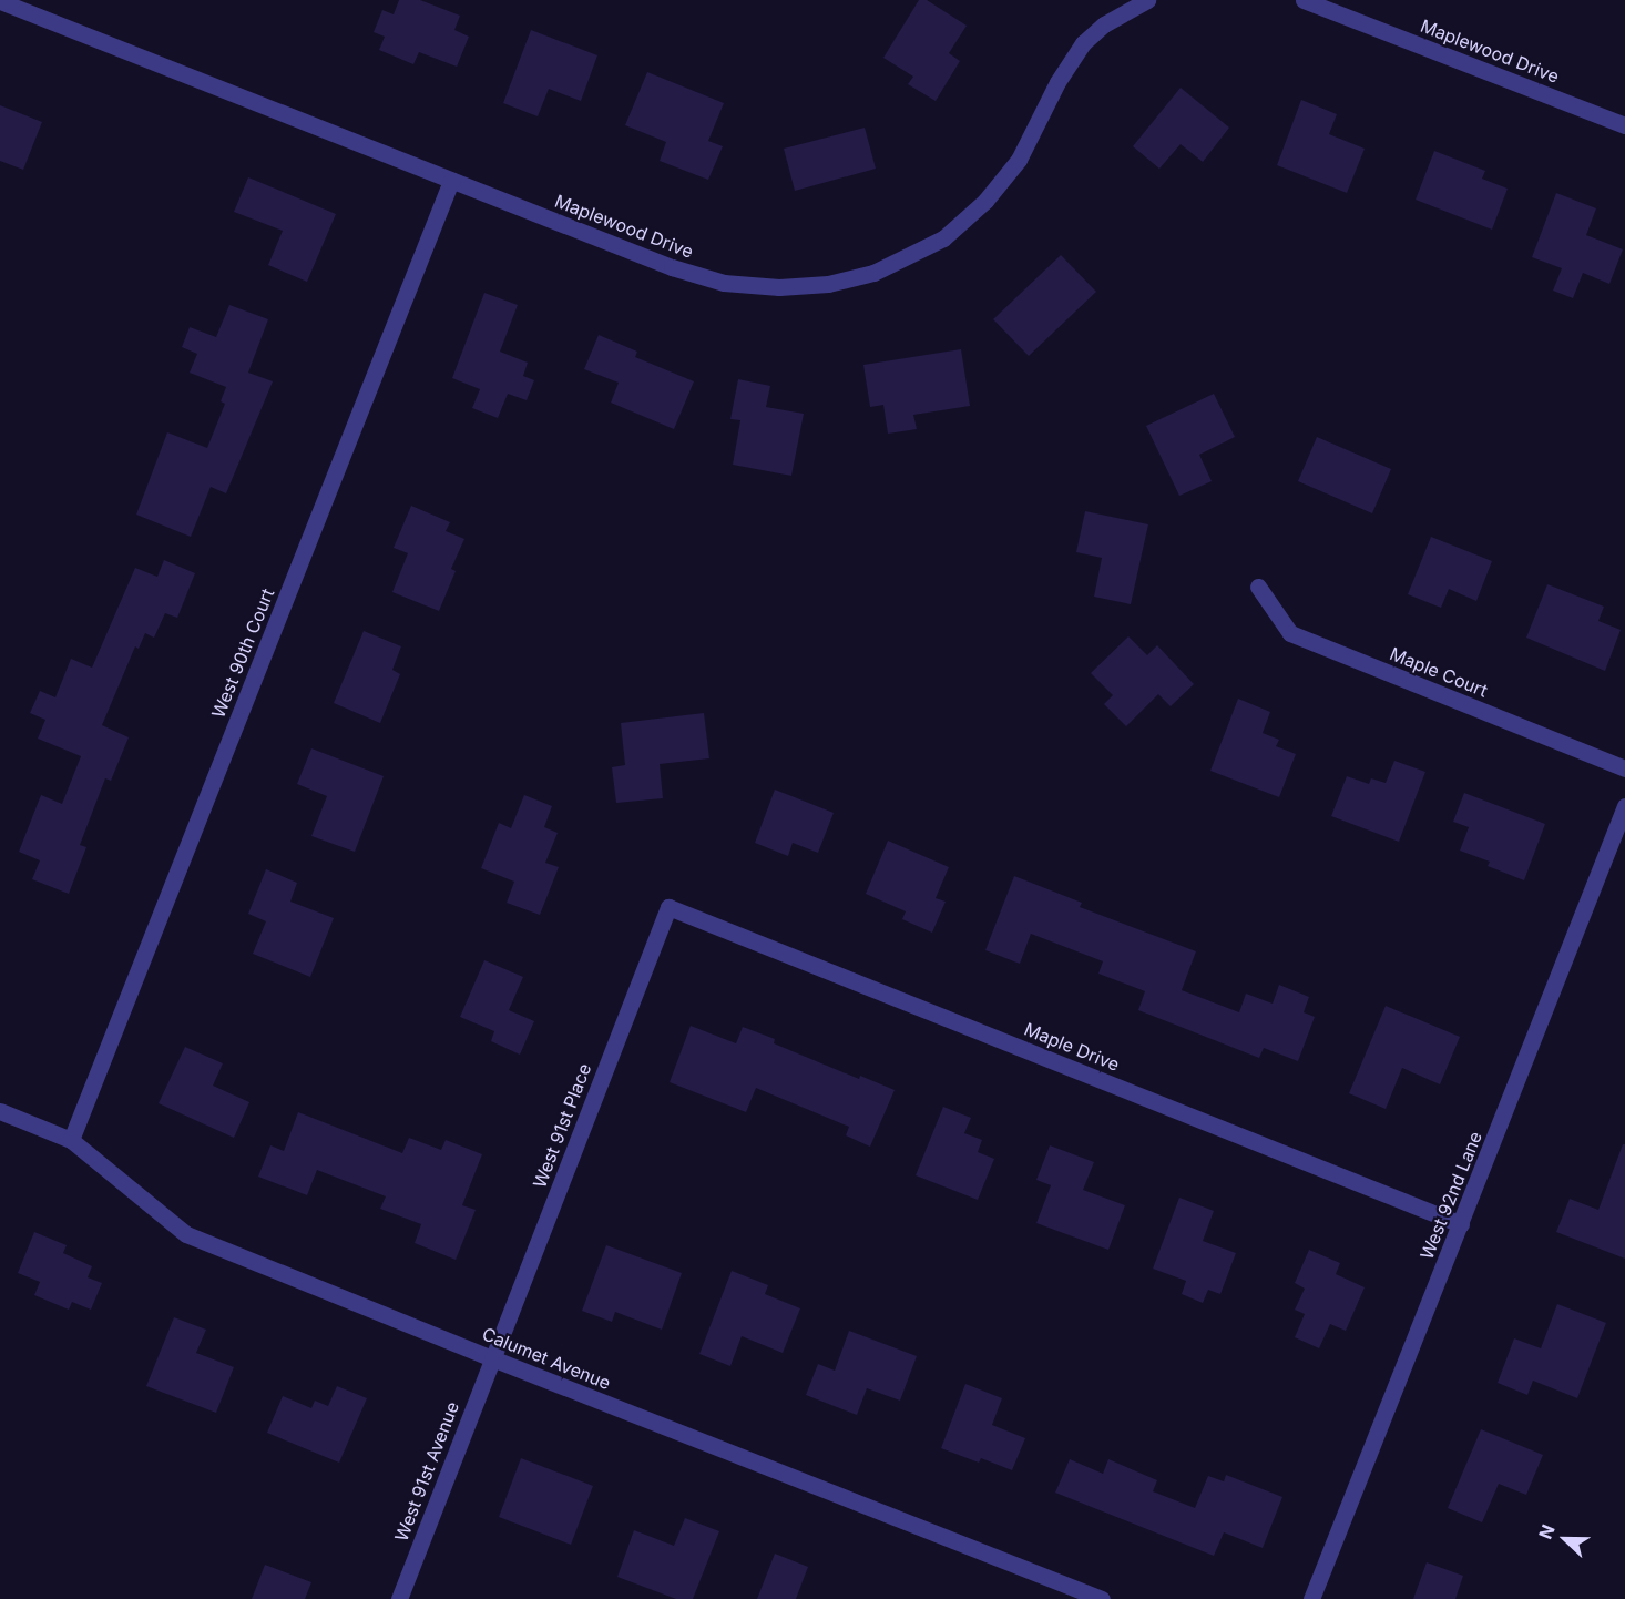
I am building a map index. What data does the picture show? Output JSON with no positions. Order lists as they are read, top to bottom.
{
  "streets": {
    "street": [
      "Maplewood Drive",
      "West 90th Court",
      "Maple Court",
      "Maple Drive",
      "West 91st Place",
      "West 92nd Lane",
      "Calumet Avenue",
      "West 91st Avenue"
    ]
  },
  "crossings": [
    ["Maplewood Drive", "West 90th Court"],
    ["West 90th Court", "Calumet Avenue"],
    ["Maple Drive", "West 91st Place"],
    ["Maple Drive", "West 92nd Lane"],
    ["West 91st Place", "Calumet Avenue"],
    ["West 91st Place", "West 91st Avenue"],
    ["Calumet Avenue", "West 91st Avenue"]
  ],
  "north": "left"
}
